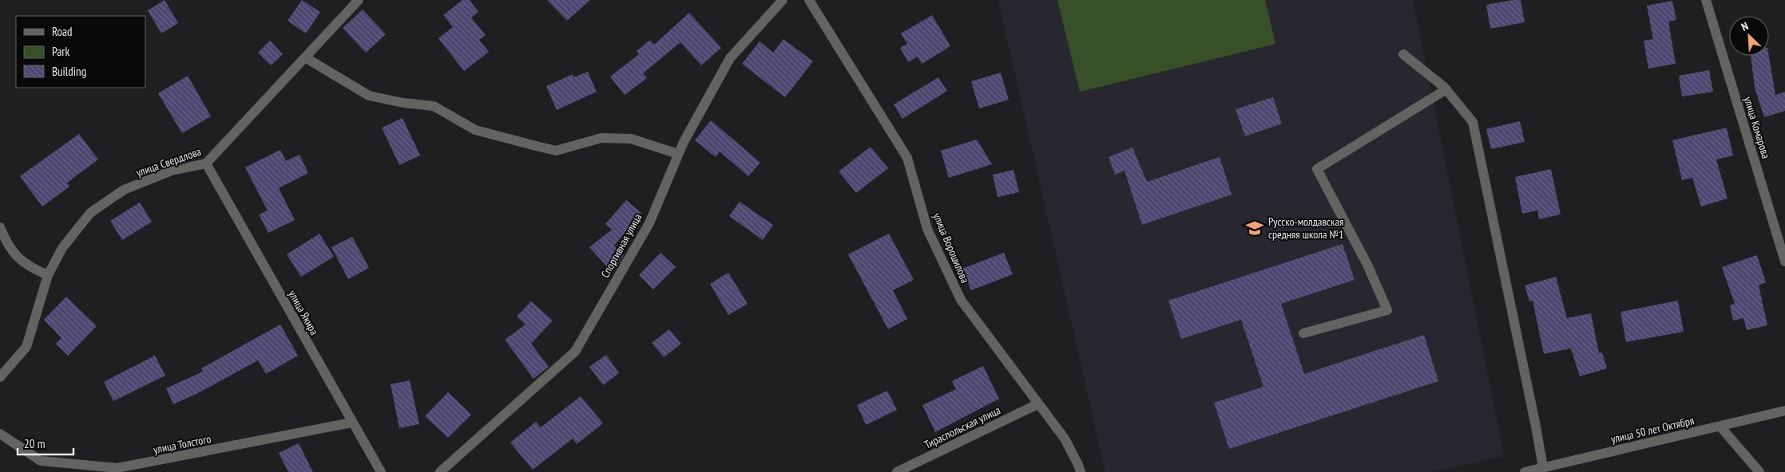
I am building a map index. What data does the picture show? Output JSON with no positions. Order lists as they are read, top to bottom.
{
  "streets": {
    "street": [
      "улица Комарова",
      "улица Свердлова",
      "Спортивная улица",
      "улица Ворошилова",
      "улица Якира",
      "Тираспольская улица",
      "улица 50 лет Октября",
      "улица Толстого"
    ]
  },
  "crossings": [
    ["улица Свердлова", "улица Якира"],
    ["улица Ворошилова", "Тираспольская улица"],
    ["улица Якира", "улица Толстого"]
  ],
  "places": {
    "school or university": ["Русско-молдавская средняя школа №1"]
  },
  "legend": ["Road", "Park", "Building"],
  "scale_bar": "20 m",
  "north": "top left"
}
